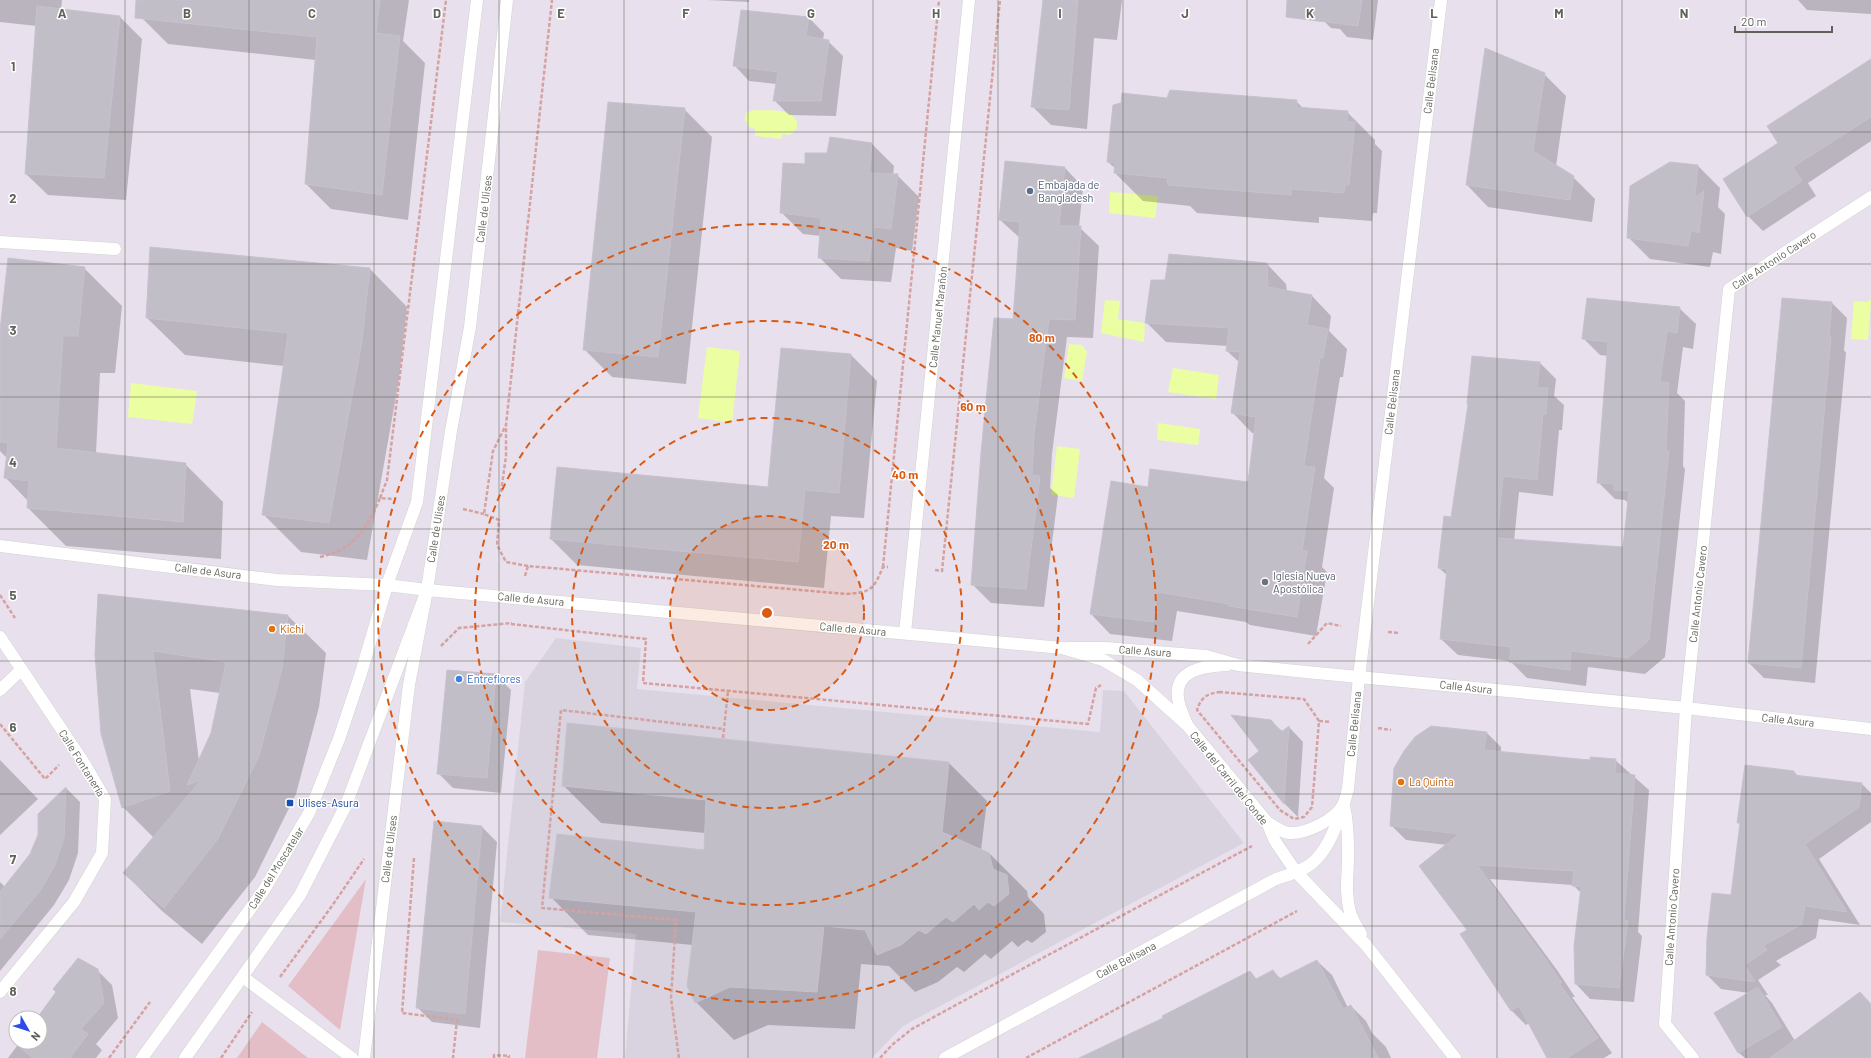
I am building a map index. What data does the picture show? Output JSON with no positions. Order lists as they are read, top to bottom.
{
  "streets": {
    "street": [
      "Calle Belisana",
      "Calle de Ulises",
      "Calle Antonio Cavero",
      "Calle Manuel Marañón",
      "Calle de Asura",
      "Calle Asura",
      "Calle Fontanería",
      "Calle del Carril del Conde",
      "Calle del Moscatelar"
    ]
  },
  "crossings": [
    ["Calle Belisana", "Calle Asura"],
    ["Calle Belisana", "Calle del Carril del Conde"],
    ["Calle de Ulises", "Calle de Asura"],
    ["Calle de Ulises", "Calle del Moscatelar"],
    ["Calle Antonio Cavero", "Calle Asura"],
    ["Calle Manuel Marañón", "Calle de Asura"],
    ["Calle de Asura", "Calle Asura"],
    ["Calle de Asura", "Calle del Carril del Conde"],
    ["Calle de Asura", "Calle del Moscatelar"],
    ["Calle Asura", "Calle del Carril del Conde"]
  ],
  "places": {
    "other": [
      "Embajada de Bangladesh",
      "Iglesia Nueva Apostólica",
      "Kichi",
      "Entreflores",
      "La Quinta"
    ],
    "transit": ["Ulises-Asura"]
  },
  "scale_bar": "20 m",
  "north": "bottom right",
  "grid": {
    "columns": [
      "A",
      "B",
      "C",
      "D",
      "E",
      "F",
      "G",
      "H",
      "I",
      "J",
      "K",
      "L",
      "M",
      "N"
    ],
    "rows": [
      "1",
      "2",
      "3",
      "4",
      "5",
      "6",
      "7",
      "8"
    ]
  },
  "rings": [
    "80 m",
    "60 m",
    "40 m",
    "20 m"
  ]
}
